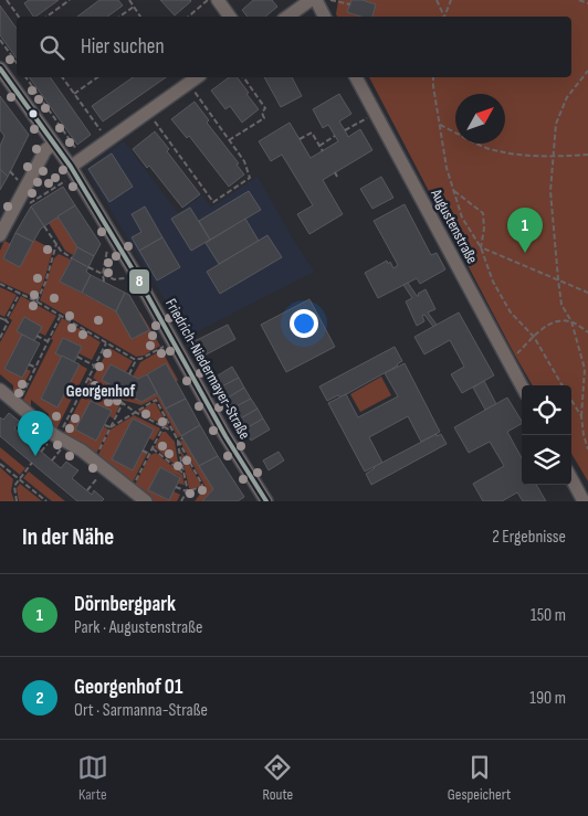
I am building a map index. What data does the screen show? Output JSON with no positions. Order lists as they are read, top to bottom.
{
  "streets": {
    "street": ["Augustenstraße", "Friedrich-Niedermayer-Straße"]
  },
  "districts": ["Georgenhof"],
  "lines": ["transit line 8"],
  "north": "top right",
  "page": {
    "search": "Hier suchen",
    "pins": ["1", "2"],
    "heading": ["In der Nähe", "2 Ergebnisse"],
    "list": [
      {
        "mark": "1",
        "name": "Dörnbergpark",
        "note": "Park · Augustenstraße",
        "value": "150 m"
      },
      {
        "mark": "2",
        "name": "Georgenhof 01",
        "note": "Ort · Sarmanna-Straße",
        "value": "190 m"
      }
    ],
    "nav": ["Karte", "Route", "Gespeichert"]
  }
}
